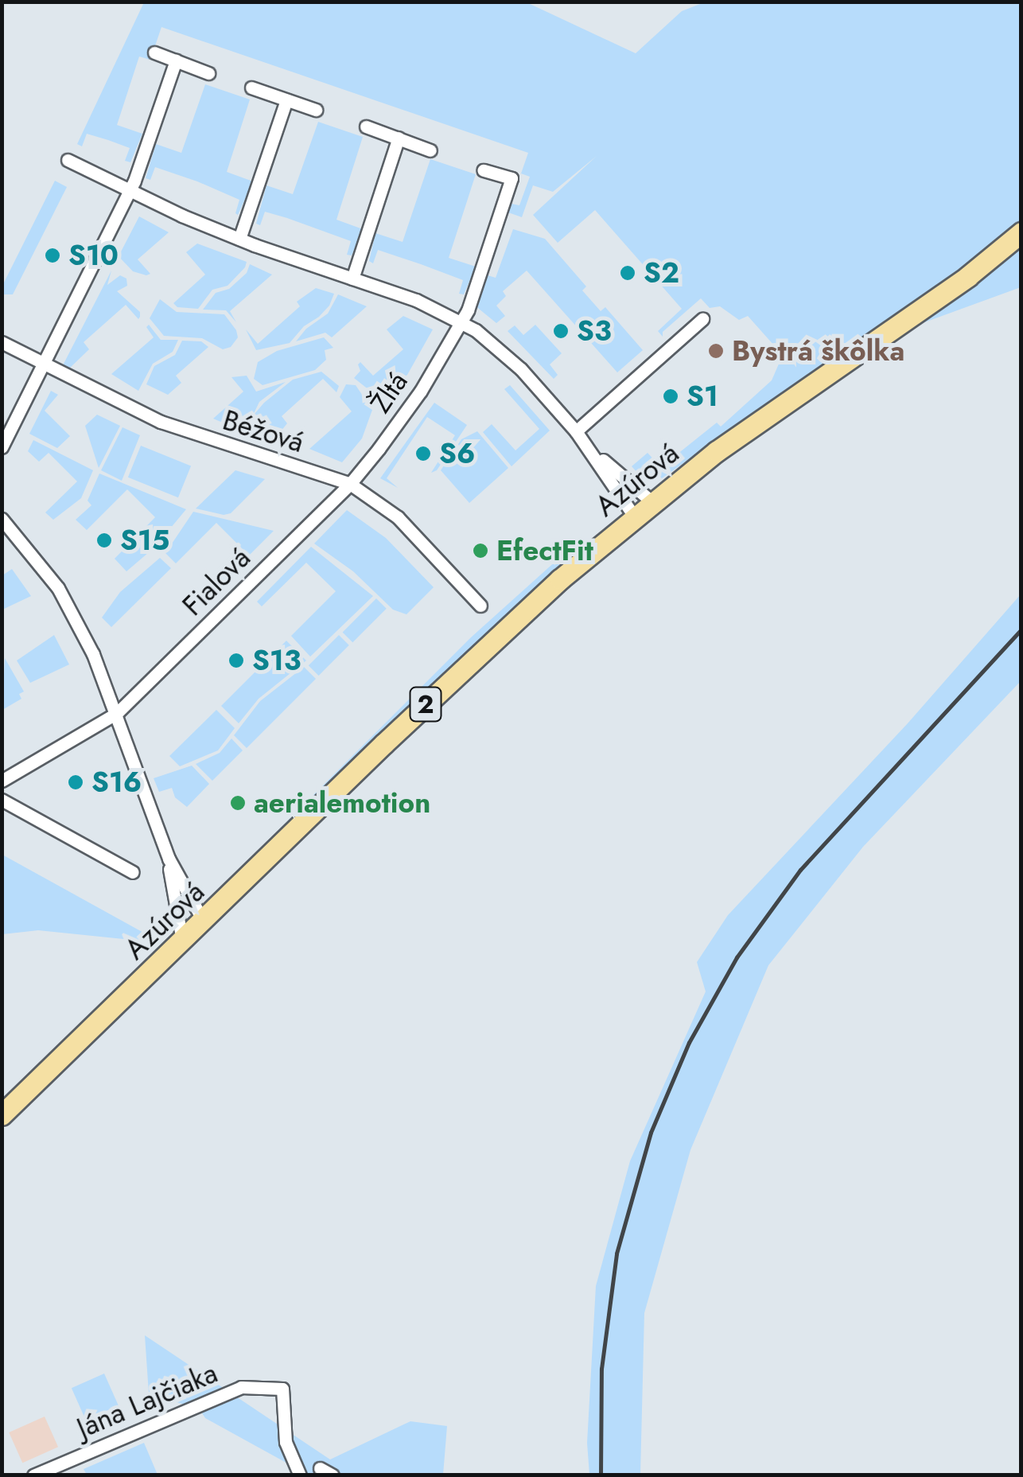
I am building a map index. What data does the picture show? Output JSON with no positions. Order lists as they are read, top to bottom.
{
  "streets": {
    "main road": ["Azúrová", "2"],
    "street": [
      "Žltá",
      "Béžová",
      "Fialová",
      "Jána Lajčiaka"
    ]
  },
  "crossings": [
    ["Žltá", "Béžová"],
    ["Žltá", "Fialová"],
    ["Béžová", "Fialová"]
  ],
  "places": [
    "S10",
    "S2",
    "S3",
    "Bystrá škôlka",
    "S1",
    "S6",
    "S15",
    "EfectFit",
    "S13",
    "S16",
    "aerialemotion"
  ]
}
